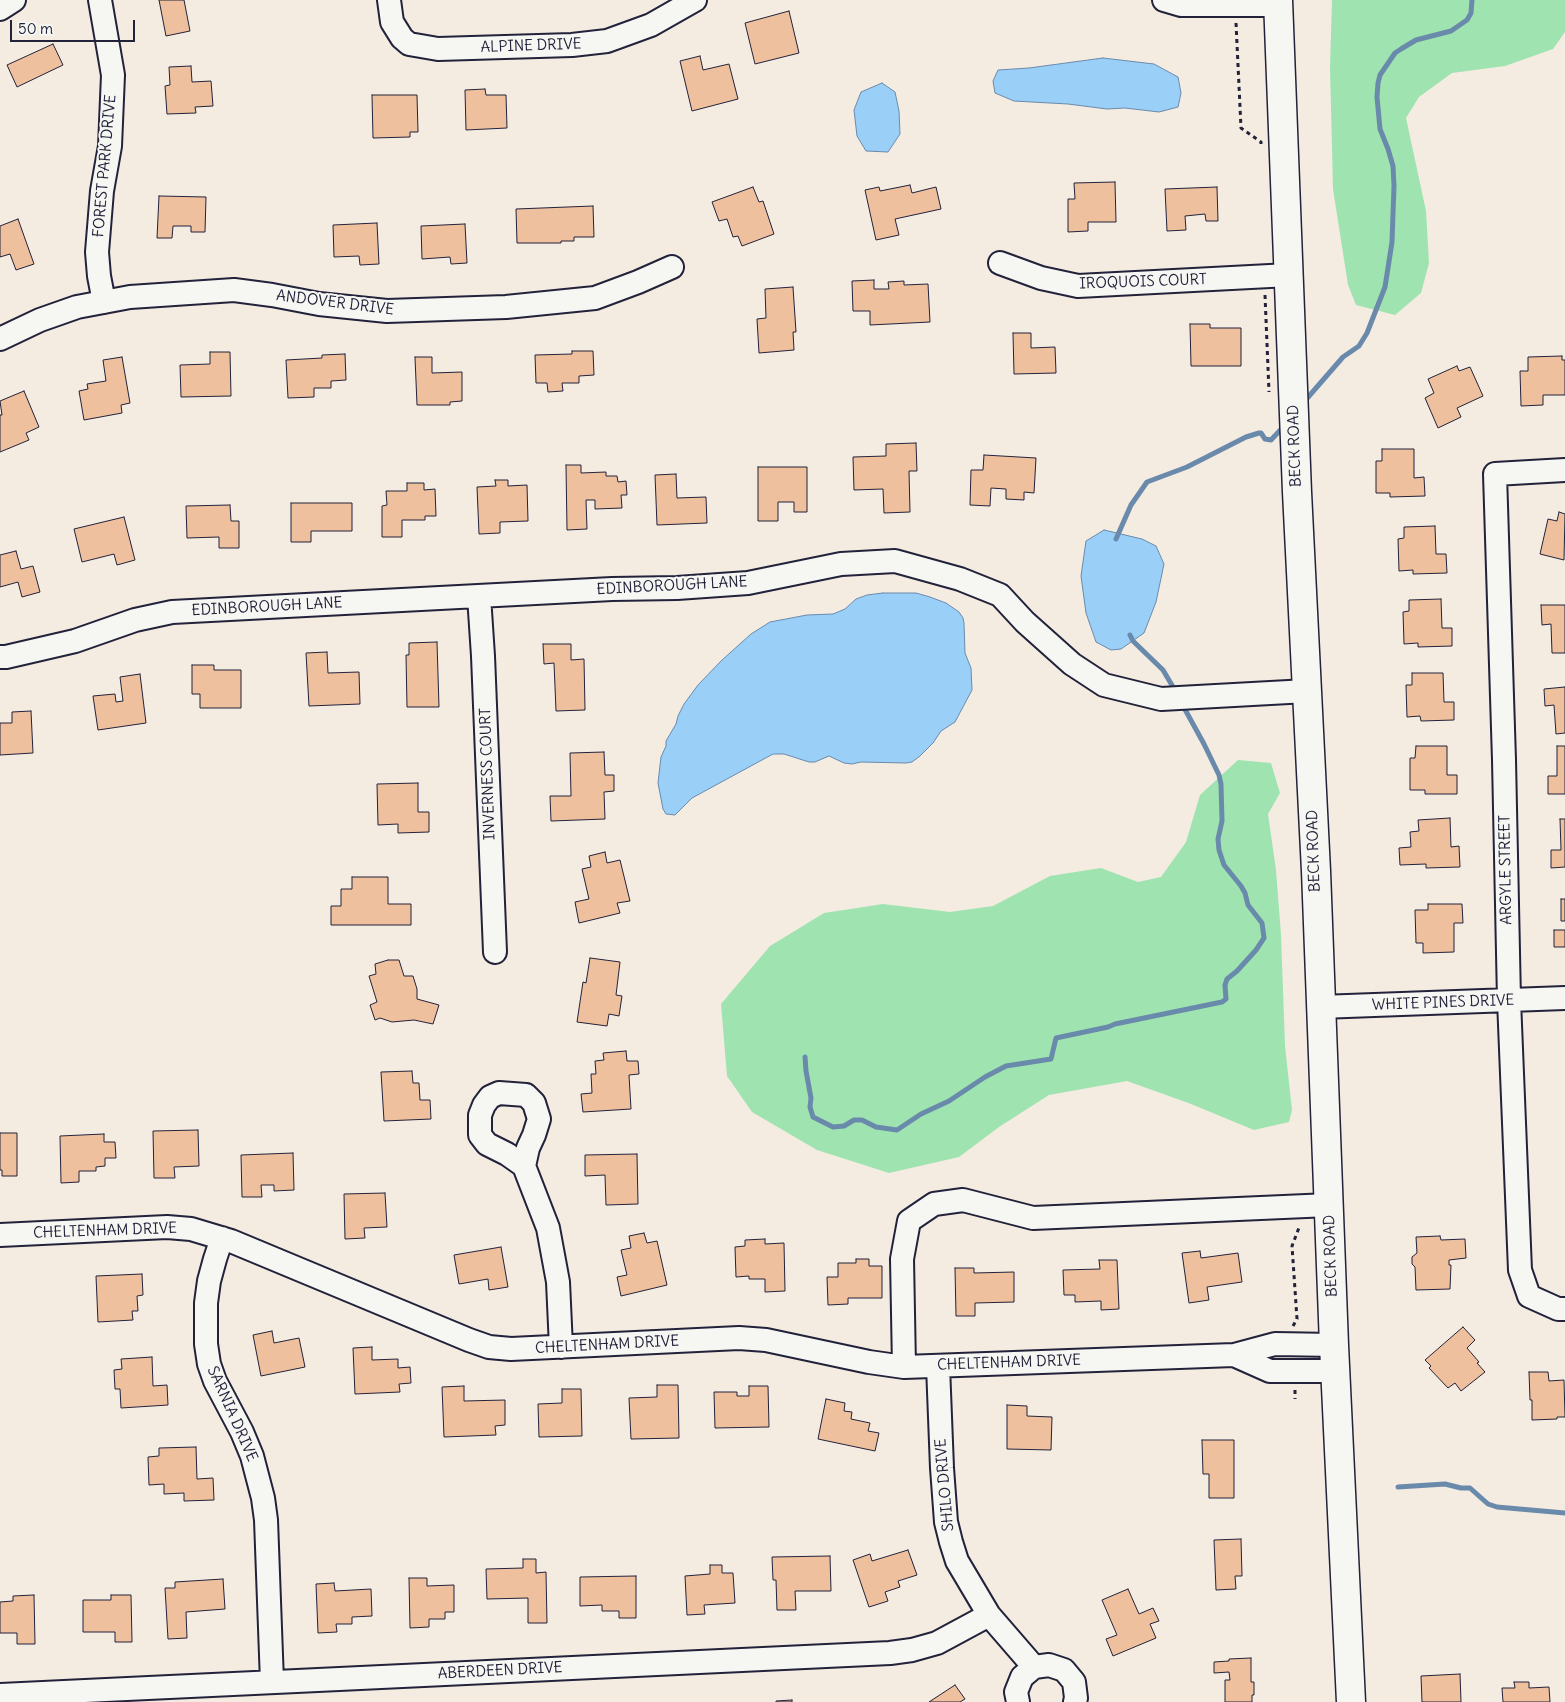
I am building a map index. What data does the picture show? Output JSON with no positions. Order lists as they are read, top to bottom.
{
  "streets": {
    "main road": ["BECK ROAD"],
    "street": [
      "ALPINE DRIVE",
      "FOREST PARK DRIVE",
      "IROQUOIS COURT",
      "ANDOVER DRIVE",
      "EDINBOROUGH LANE",
      "INVERNESS COURT",
      "ARGYLE STREET",
      "WHITE PINES DRIVE",
      "CHELTENHAM DRIVE",
      "SARNIA DRIVE",
      "SHILO DRIVE",
      "ABERDEEN DRIVE"
    ]
  },
  "crossings": [
    ["FOREST PARK DRIVE", "ANDOVER DRIVE"],
    ["IROQUOIS COURT", "BECK ROAD"],
    ["BECK ROAD", "EDINBOROUGH LANE"],
    ["BECK ROAD", "WHITE PINES DRIVE"],
    ["BECK ROAD", "CHELTENHAM DRIVE"],
    ["EDINBOROUGH LANE", "INVERNESS COURT"],
    ["ARGYLE STREET", "WHITE PINES DRIVE"],
    ["CHELTENHAM DRIVE", "SARNIA DRIVE"],
    ["CHELTENHAM DRIVE", "SHILO DRIVE"],
    ["SARNIA DRIVE", "ABERDEEN DRIVE"],
    ["SHILO DRIVE", "ABERDEEN DRIVE"]
  ],
  "scale_bar": "50 m"
}
